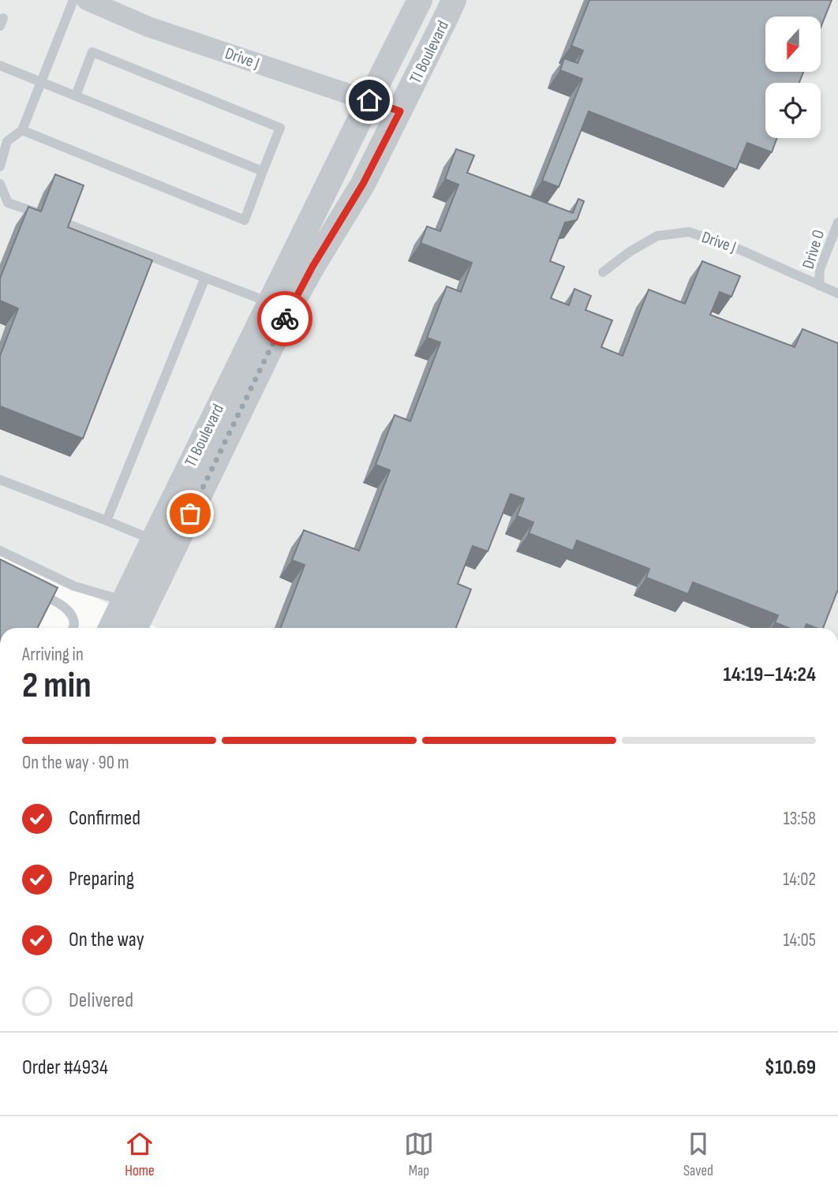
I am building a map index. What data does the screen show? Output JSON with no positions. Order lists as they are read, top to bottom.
{
  "streets": {
    "street": ["TI Boulevard", "Drive J"],
    "lane": ["Drive O"]
  },
  "crossings": [
    ["TI Boulevard", "Drive J"],
    ["Drive J", "Drive O"]
  ],
  "north": "bottom",
  "page": {
    "heading": ["2 min", "Arriving in", "14:19–14:24"],
    "panel": ["Order #4934", "$10.69"],
    "bar": "On the way · 90 m",
    "list": [
      ["Confirmed", "13:58"],
      ["Preparing", "14:02"],
      ["On the way", "14:05"],
      "Delivered"
    ],
    "tabs": ["Home", "Map", "Saved"]
  }
}
